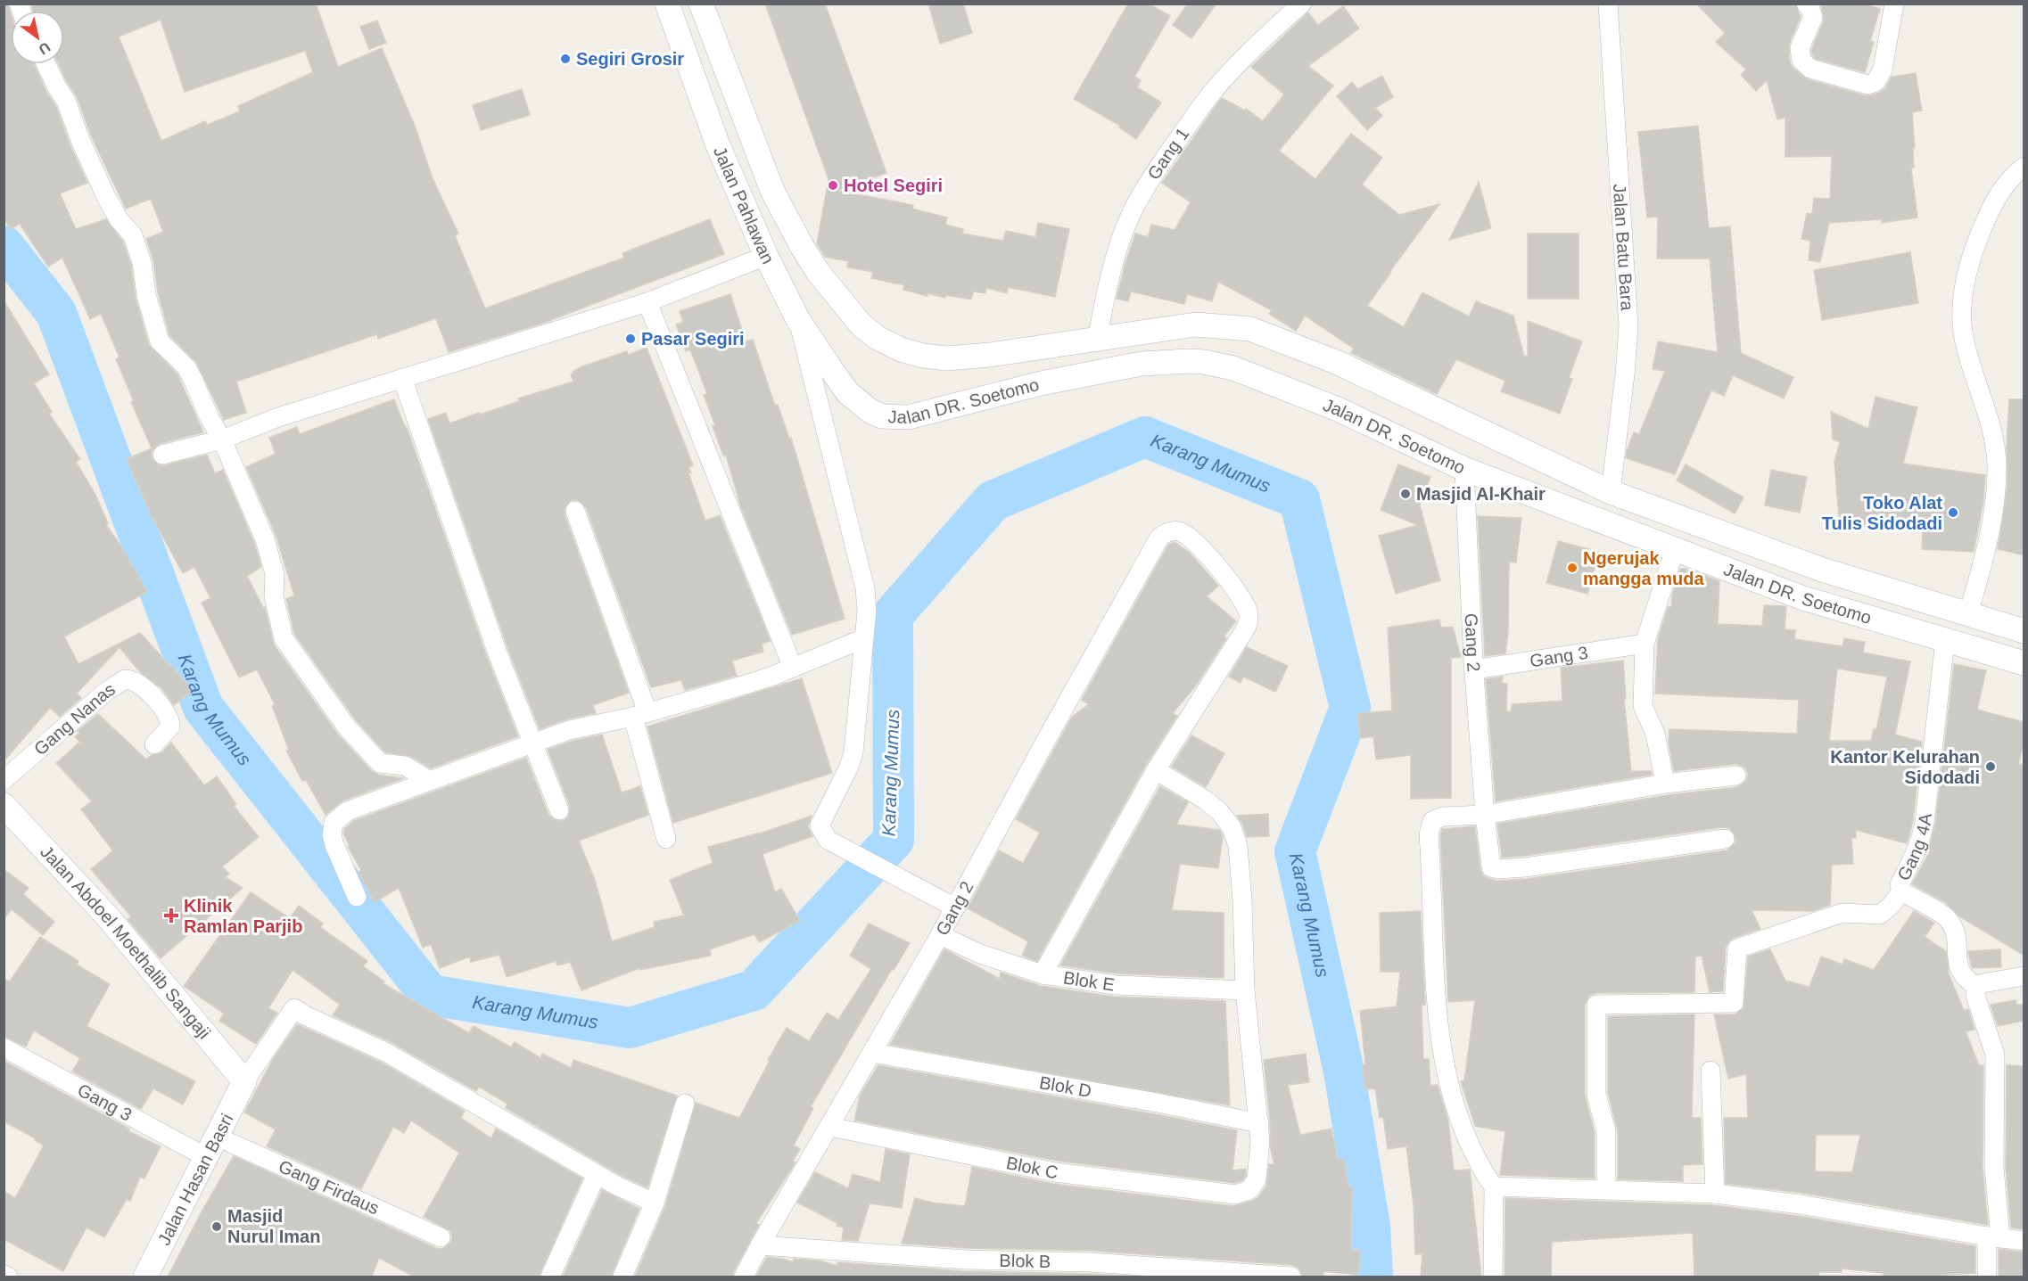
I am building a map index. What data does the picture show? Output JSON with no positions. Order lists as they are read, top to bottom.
{
  "streets": {
    "street": [
      "Gang 1",
      "Jalan Pahlawan",
      "Jalan Batu Bara",
      "Jalan DR. Soetomo",
      "Gang 2",
      "Gang 3",
      "Gang Nanas",
      "Gang 4A",
      "Jalan Abdoel Moethalib Sangaji",
      "Blok E",
      "Blok D",
      "Blok C",
      "Jalan Hasan Basri",
      "Gang Firdaus",
      "Blok B"
    ]
  },
  "crossings": [
    ["Gang 1", "Jalan DR. Soetomo"],
    ["Jalan Pahlawan", "Jalan DR. Soetomo"],
    ["Jalan Batu Bara", "Jalan DR. Soetomo"],
    ["Jalan DR. Soetomo", "Gang 2"],
    ["Jalan DR. Soetomo", "Gang 4A"],
    ["Gang 2", "Gang 3"],
    ["Gang 2", "Blok E"],
    ["Gang 2", "Blok D"],
    ["Gang 2", "Blok C"],
    ["Gang 2", "Blok B"],
    ["Gang 3", "Jalan Hasan Basri"],
    ["Jalan Abdoel Moethalib Sangaji", "Jalan Hasan Basri"],
    ["Blok D", "Blok C"],
    ["Jalan Hasan Basri", "Gang Firdaus"]
  ],
  "water": ["Karang Mumus"],
  "places": {
    "other": [
      "Segiri Grosir",
      "Hotel Segiri",
      "Pasar Segiri",
      "Masjid Al-Khair",
      "Toko Alat Tulis Sidodadi",
      "Ngerujak mangga muda",
      "Kantor Kelurahan Sidodadi",
      "Masjid Nurul Iman"
    ],
    "health": ["Klinik Ramlan Parjib"]
  },
  "north": "bottom right"
}
